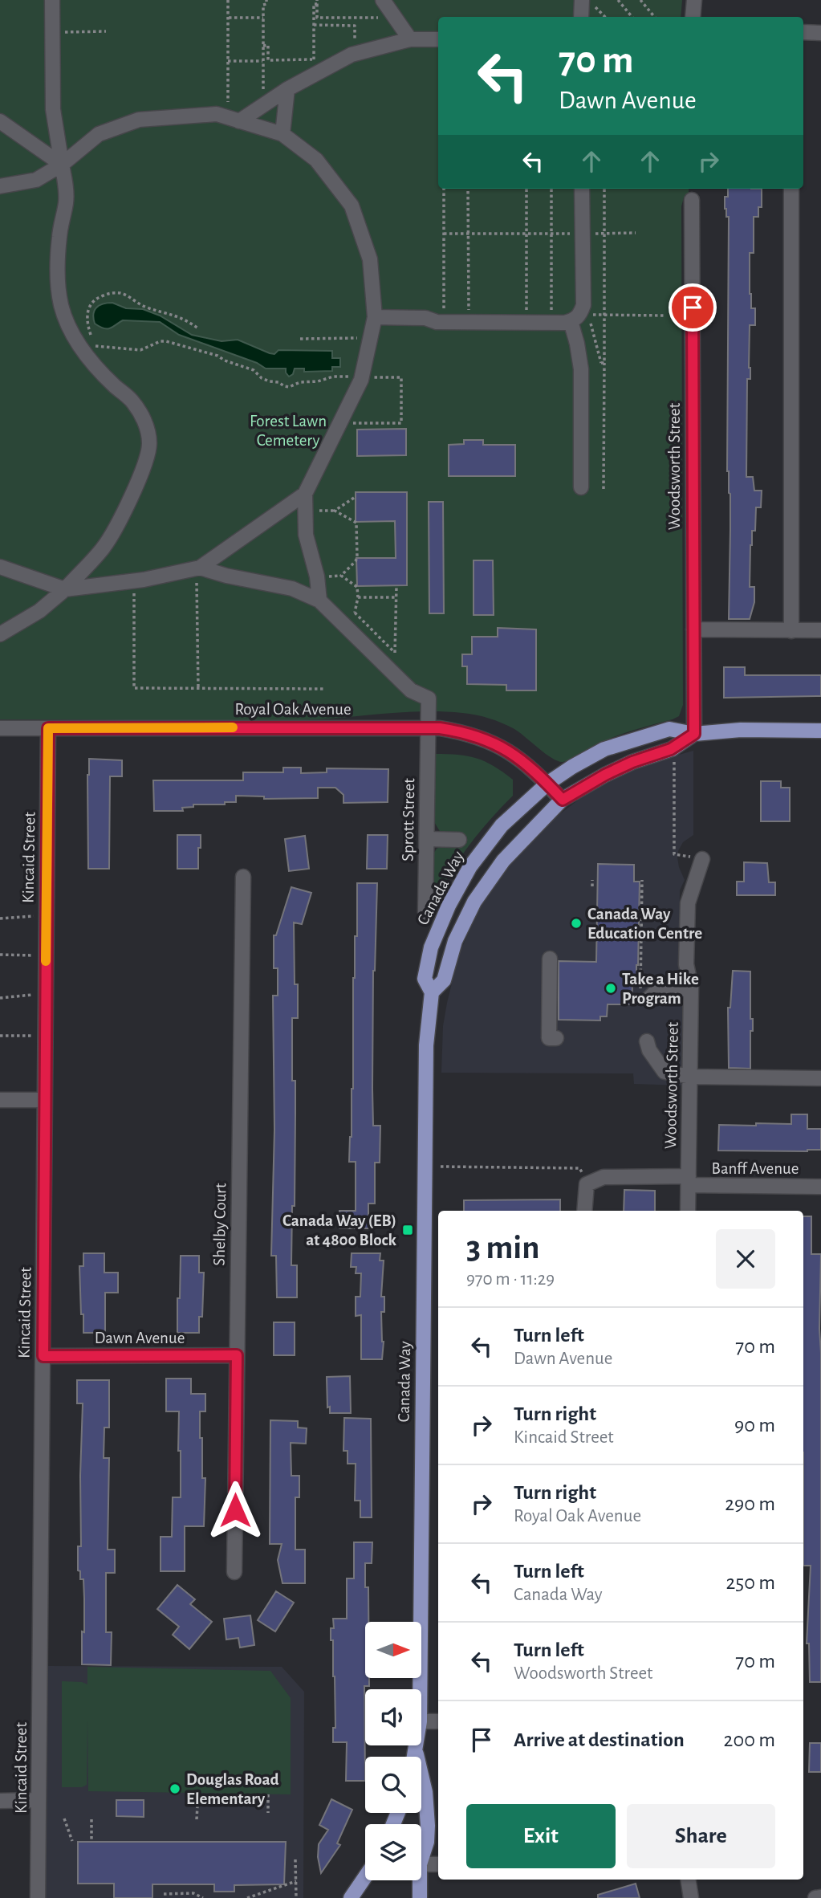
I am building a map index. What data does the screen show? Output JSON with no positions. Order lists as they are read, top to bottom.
{
  "streets": {
    "main road": ["Canada Way"],
    "street": [
      "Woodsworth Street",
      "Royal Oak Avenue",
      "Sprott Street",
      "Kincaid Street",
      "Banff Avenue",
      "Shelby Court",
      "Dawn Avenue"
    ]
  },
  "crossings": [
    ["Woodsworth Street", "Canada Way"],
    ["Woodsworth Street", "Banff Avenue"],
    ["Royal Oak Avenue", "Sprott Street"],
    ["Royal Oak Avenue", "Kincaid Street"],
    ["Royal Oak Avenue", "Canada Way"],
    ["Kincaid Street", "Dawn Avenue"],
    ["Shelby Court", "Dawn Avenue"]
  ],
  "parks": ["Forest Lawn Cemetery"],
  "places": {
    "other": ["Canada Way Education Centre", "Take a Hike Program", "Douglas Road Elementary"],
    "transit": ["Canada Way (EB) at 4800 Block"]
  },
  "north": "right",
  "page": {
    "turn": ["70 m", "Dawn Avenue"],
    "heading": ["3 min", "970 m · 11:29"],
    "list": [
      {
        "name": "Turn left",
        "note": "Dawn Avenue",
        "value": "70 m"
      },
      {
        "name": "Turn right",
        "note": "Kincaid Street",
        "value": "90 m"
      },
      {
        "name": "Turn right",
        "note": "Royal Oak Avenue",
        "value": "290 m"
      },
      {
        "name": "Turn left",
        "note": "Canada Way",
        "value": "250 m"
      },
      {
        "name": "Turn left",
        "note": "Woodsworth Street",
        "value": "70 m"
      },
      {
        "name": "Arrive at destination",
        "value": "200 m"
      }
    ],
    "buttons": ["Exit", "Share"]
  }
}
